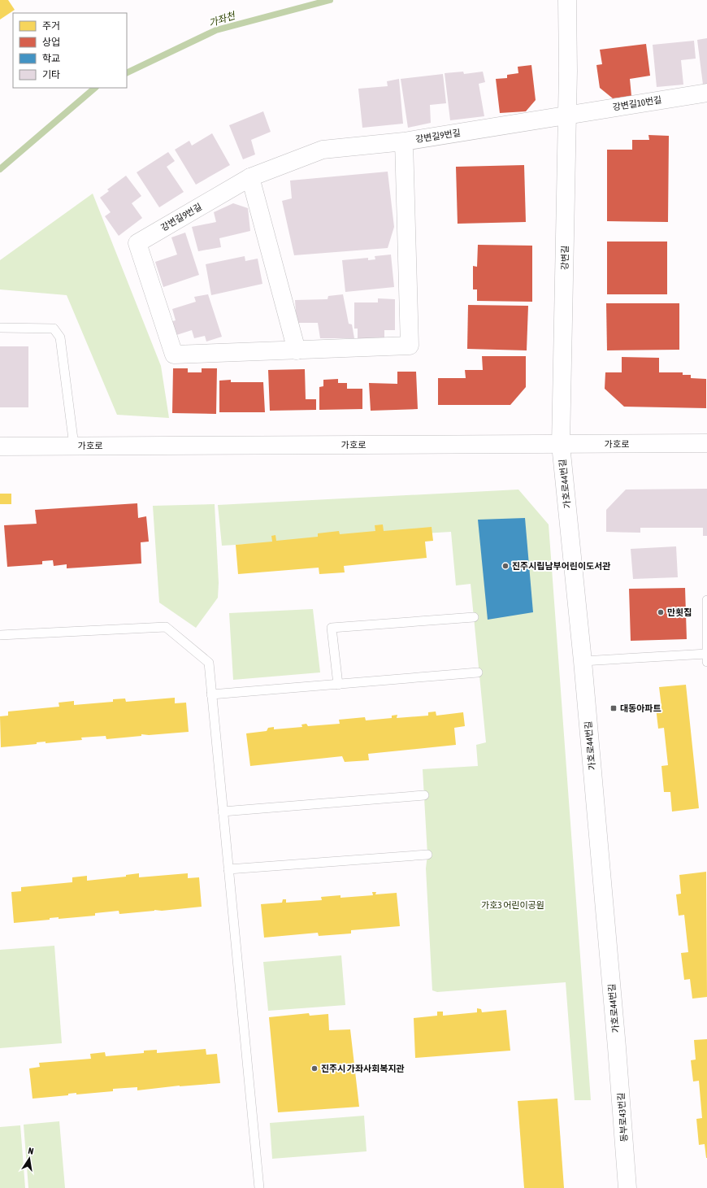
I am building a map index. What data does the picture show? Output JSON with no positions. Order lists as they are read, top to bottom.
{
  "streets": {
    "street": [
      "강변길10번길",
      "강변길9번길",
      "강변길",
      "가호로",
      "가호로44번길",
      "동부로43번길"
    ]
  },
  "crossings": [
    ["강변길10번길", "강변길9번길"],
    ["강변길10번길", "강변길"],
    ["강변길9번길", "강변길"],
    ["강변길", "가호로"],
    ["강변길", "가호로44번길"],
    ["가호로", "가호로44번길"],
    ["가호로44번길", "동부로43번길"]
  ],
  "water": ["가좌천"],
  "parks": ["가호3 어린이공원"],
  "places": {
    "other": ["진주시립남부어린이도서관", "만횟집", "진주시 가좌사회복지관"],
    "transit": ["대동아파트"]
  },
  "legend": [
    "주거",
    "상업",
    "학교",
    "기타"
  ],
  "north": "top"
}
